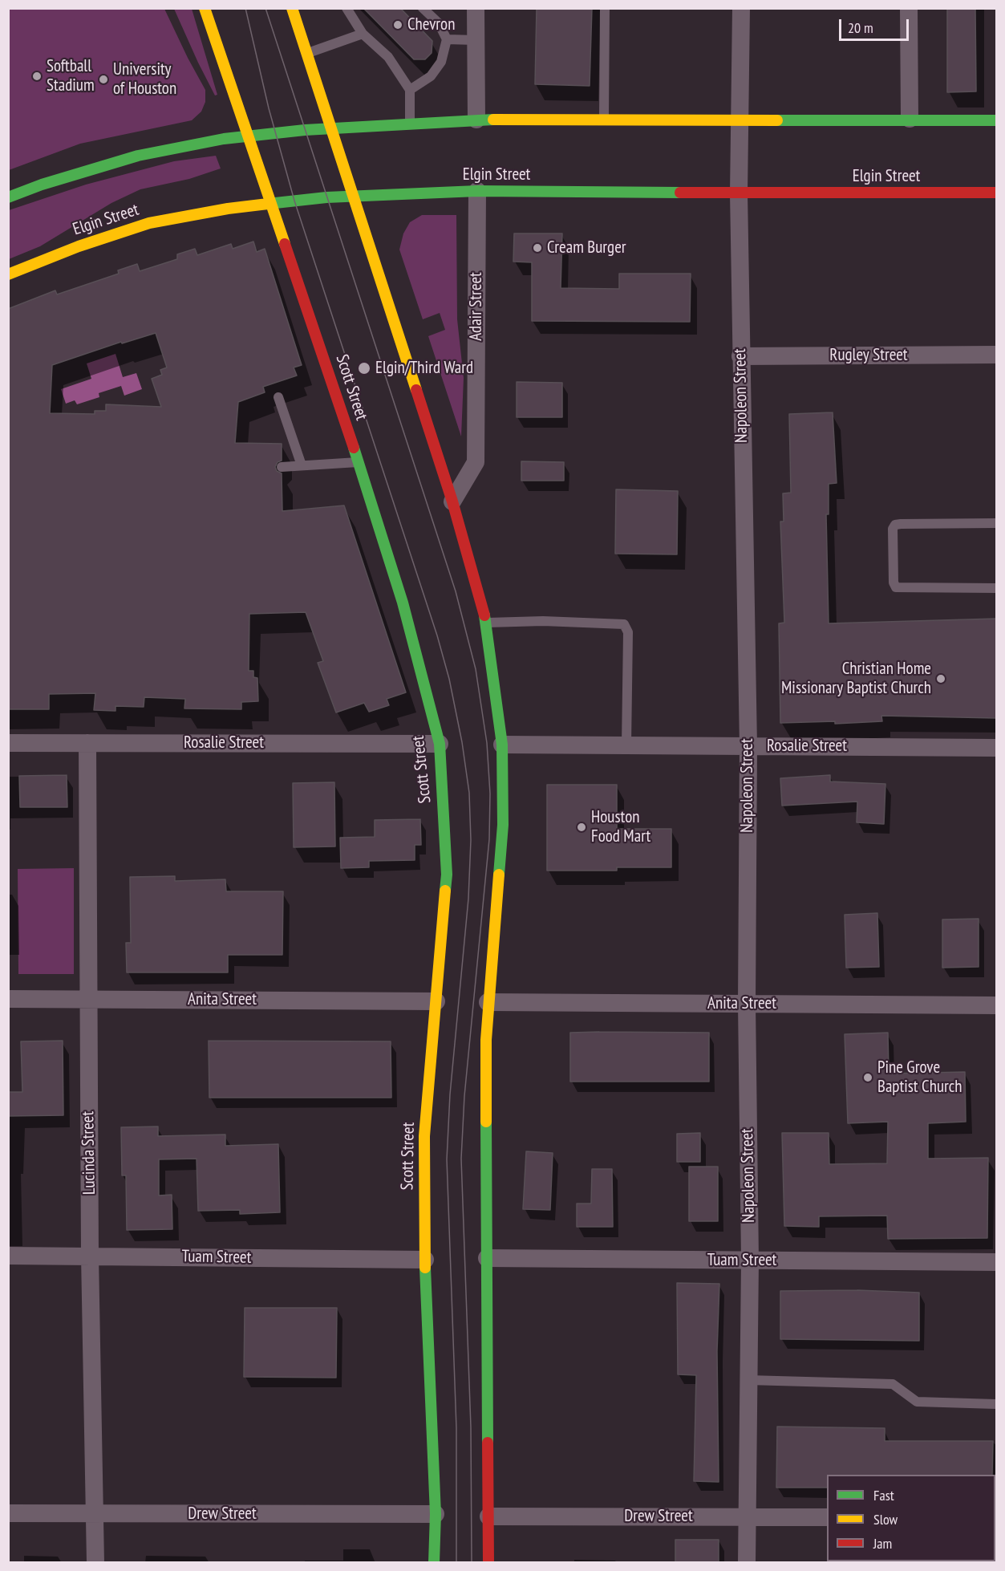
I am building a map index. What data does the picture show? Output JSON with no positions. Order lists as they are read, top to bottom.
{
  "streets": {
    "main road": ["Elgin Street", "Scott Street"],
    "street": [
      "Adair Street",
      "Rugley Street",
      "Napoleon Street",
      "Rosalie Street",
      "Anita Street",
      "Lucinda Street",
      "Tuam Street",
      "Drew Street"
    ]
  },
  "crossings": [
    ["Elgin Street", "Adair Street"],
    ["Elgin Street", "Scott Street"],
    ["Elgin Street", "Napoleon Street"],
    ["Rugley Street", "Napoleon Street"],
    ["Scott Street", "Rosalie Street"],
    ["Scott Street", "Anita Street"],
    ["Scott Street", "Tuam Street"],
    ["Scott Street", "Drew Street"],
    ["Napoleon Street", "Rosalie Street"],
    ["Napoleon Street", "Anita Street"],
    ["Napoleon Street", "Tuam Street"],
    ["Napoleon Street", "Drew Street"],
    ["Rosalie Street", "Lucinda Street"],
    ["Anita Street", "Lucinda Street"],
    ["Lucinda Street", "Tuam Street"],
    ["Lucinda Street", "Drew Street"]
  ],
  "places": [
    "Chevron",
    "Softball Stadium",
    "University of Houston",
    "Cream Burger",
    "Elgin/Third Ward",
    "Christian Home Missionary Baptist Church",
    "Houston Food Mart",
    "Pine Grove Baptist Church"
  ],
  "legend": ["Fast", "Slow", "Jam"],
  "scale_bar": "20 m"
}
